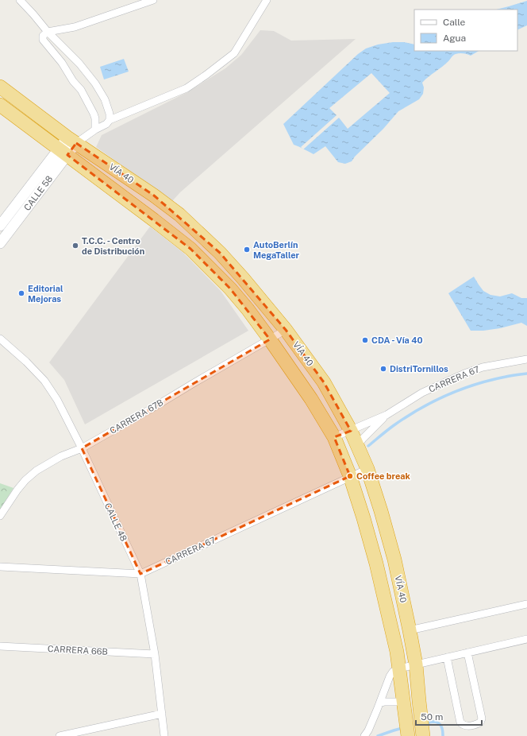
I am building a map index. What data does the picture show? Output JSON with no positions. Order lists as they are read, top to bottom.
{
  "streets": {
    "highway": ["VÍA 40"],
    "street": [
      "CALLE 58",
      "CARRERA 67",
      "CARRERA 67B",
      "CALLE 48",
      "CARRERA 66B"
    ]
  },
  "crossings": [
    ["VÍA 40", "CALLE 58"],
    ["VÍA 40", "CARRERA 67"],
    ["VÍA 40", "CARRERA 67B"],
    ["CARRERA 67", "CALLE 48"],
    ["CARRERA 67B", "CALLE 48"],
    ["CALLE 48", "CARRERA 66B"]
  ],
  "places": [
    "T.C.C. - Centro de Distribución",
    "AutoBerlín MegaTaller",
    "Editorial Mejoras",
    "CDA - Vía 40",
    "DistriTornillos",
    "Coffee break"
  ],
  "legend": ["Calle", "Agua"],
  "scale_bar": "50 m"
}
